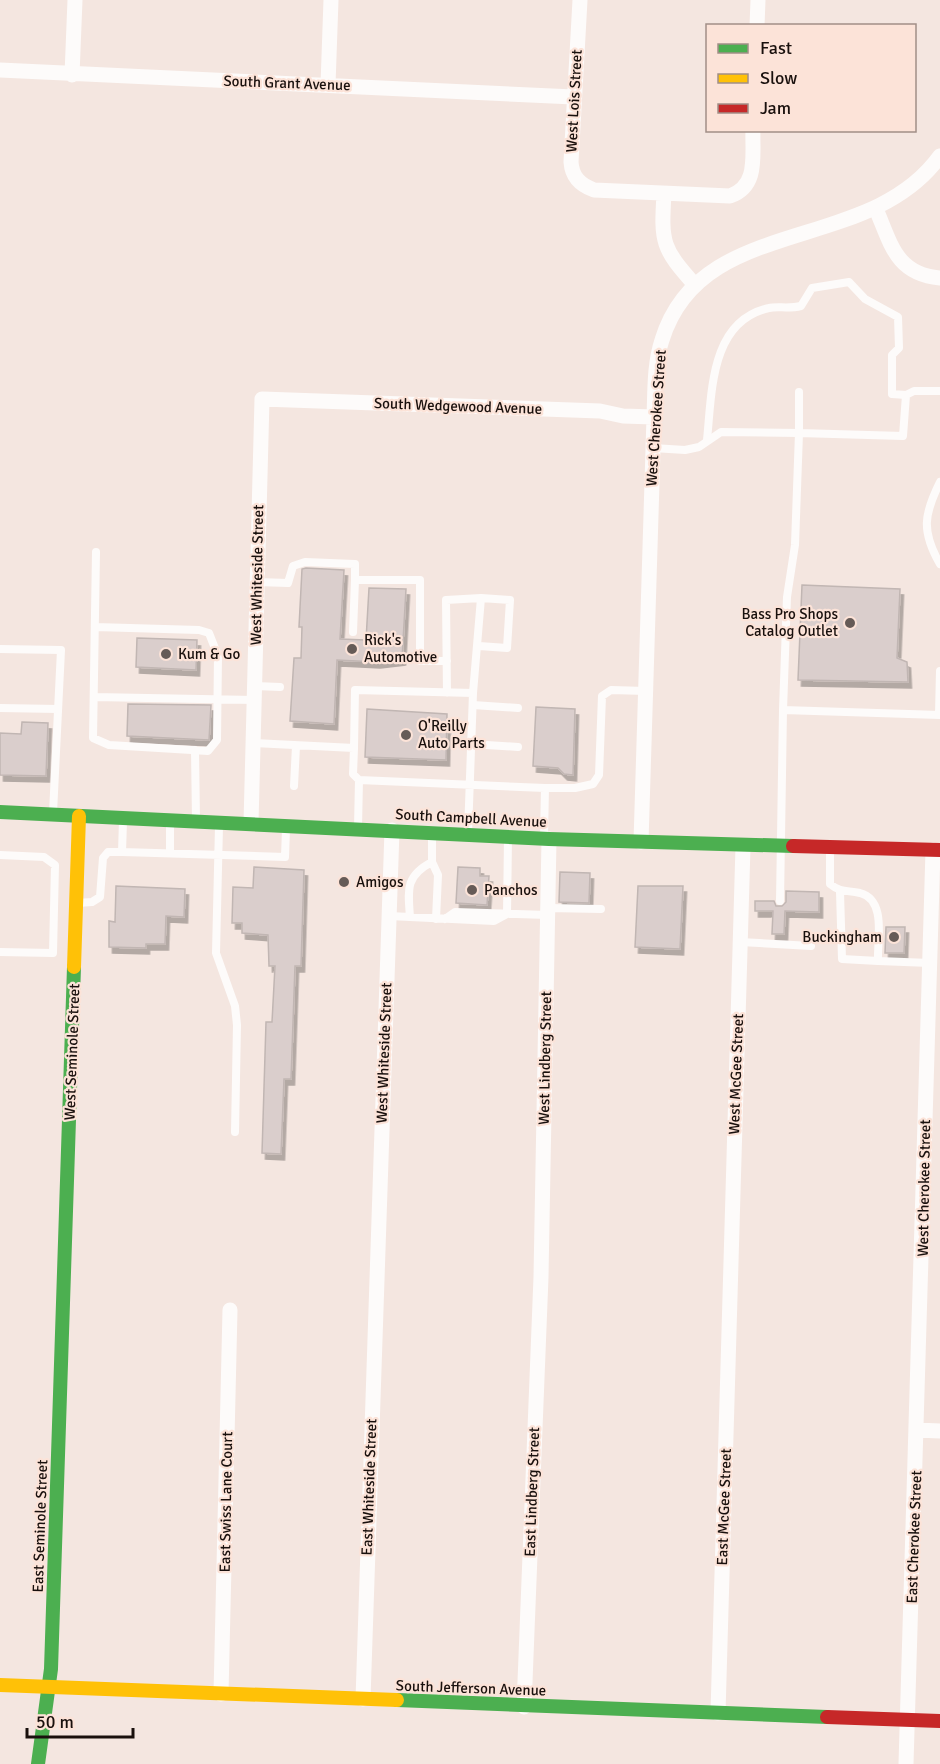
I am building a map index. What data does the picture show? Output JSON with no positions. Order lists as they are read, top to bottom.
{
  "streets": {
    "street": [
      "South Grant Avenue",
      "West Lois Street",
      "South Wedgewood Avenue",
      "West Cherokee Street",
      "West Whiteside Street",
      "South Campbell Avenue",
      "West Seminole Street",
      "West Lindberg Street",
      "West McGee Street",
      "East Whiteside Street",
      "East Lindberg Street",
      "East Swiss Lane Court",
      "East McGee Street",
      "East Seminole Street",
      "East Cherokee Street",
      "South Jefferson Avenue"
    ]
  },
  "crossings": [
    ["South Grant Avenue", "West Lois Street"],
    ["South Wedgewood Avenue", "West Cherokee Street"],
    ["South Wedgewood Avenue", "West Whiteside Street"],
    ["West Cherokee Street", "South Campbell Avenue"],
    ["West Cherokee Street", "East Cherokee Street"],
    ["West Whiteside Street", "South Campbell Avenue"],
    ["West Whiteside Street", "East Whiteside Street"],
    ["South Campbell Avenue", "West Seminole Street"],
    ["South Campbell Avenue", "West Lindberg Street"],
    ["South Campbell Avenue", "West McGee Street"],
    ["West Seminole Street", "East Seminole Street"],
    ["West Lindberg Street", "East Lindberg Street"],
    ["West McGee Street", "East McGee Street"],
    ["East Whiteside Street", "South Jefferson Avenue"],
    ["East Lindberg Street", "South Jefferson Avenue"],
    ["East Swiss Lane Court", "South Jefferson Avenue"],
    ["East McGee Street", "South Jefferson Avenue"],
    ["East Seminole Street", "South Jefferson Avenue"],
    ["East Cherokee Street", "South Jefferson Avenue"]
  ],
  "places": [
    "Bass Pro Shops Catalog Outlet",
    "Rick's Automotive",
    "Kum & Go",
    "O'Reilly Auto Parts",
    "Amigos",
    "Panchos",
    "Buckingham"
  ],
  "legend": ["Fast", "Slow", "Jam"],
  "scale_bar": "50 m"
}
